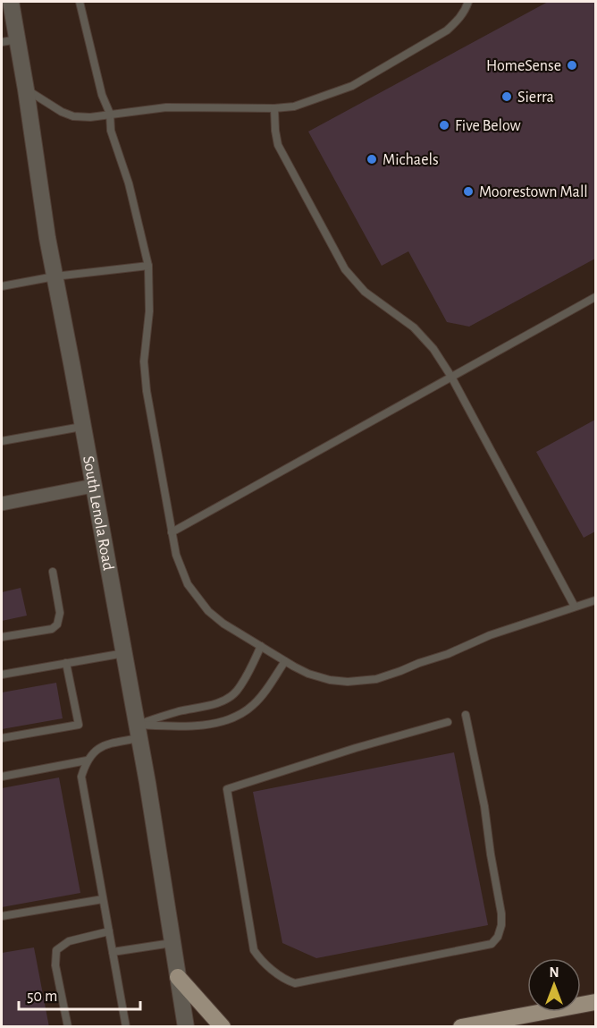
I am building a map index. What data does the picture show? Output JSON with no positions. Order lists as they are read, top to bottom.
{
  "streets": {
    "street": ["South Lenola Road"]
  },
  "places": [
    "HomeSense",
    "Sierra",
    "Five Below",
    "Michaels",
    "Moorestown Mall"
  ],
  "scale_bar": "50 m",
  "north": "top"
}
